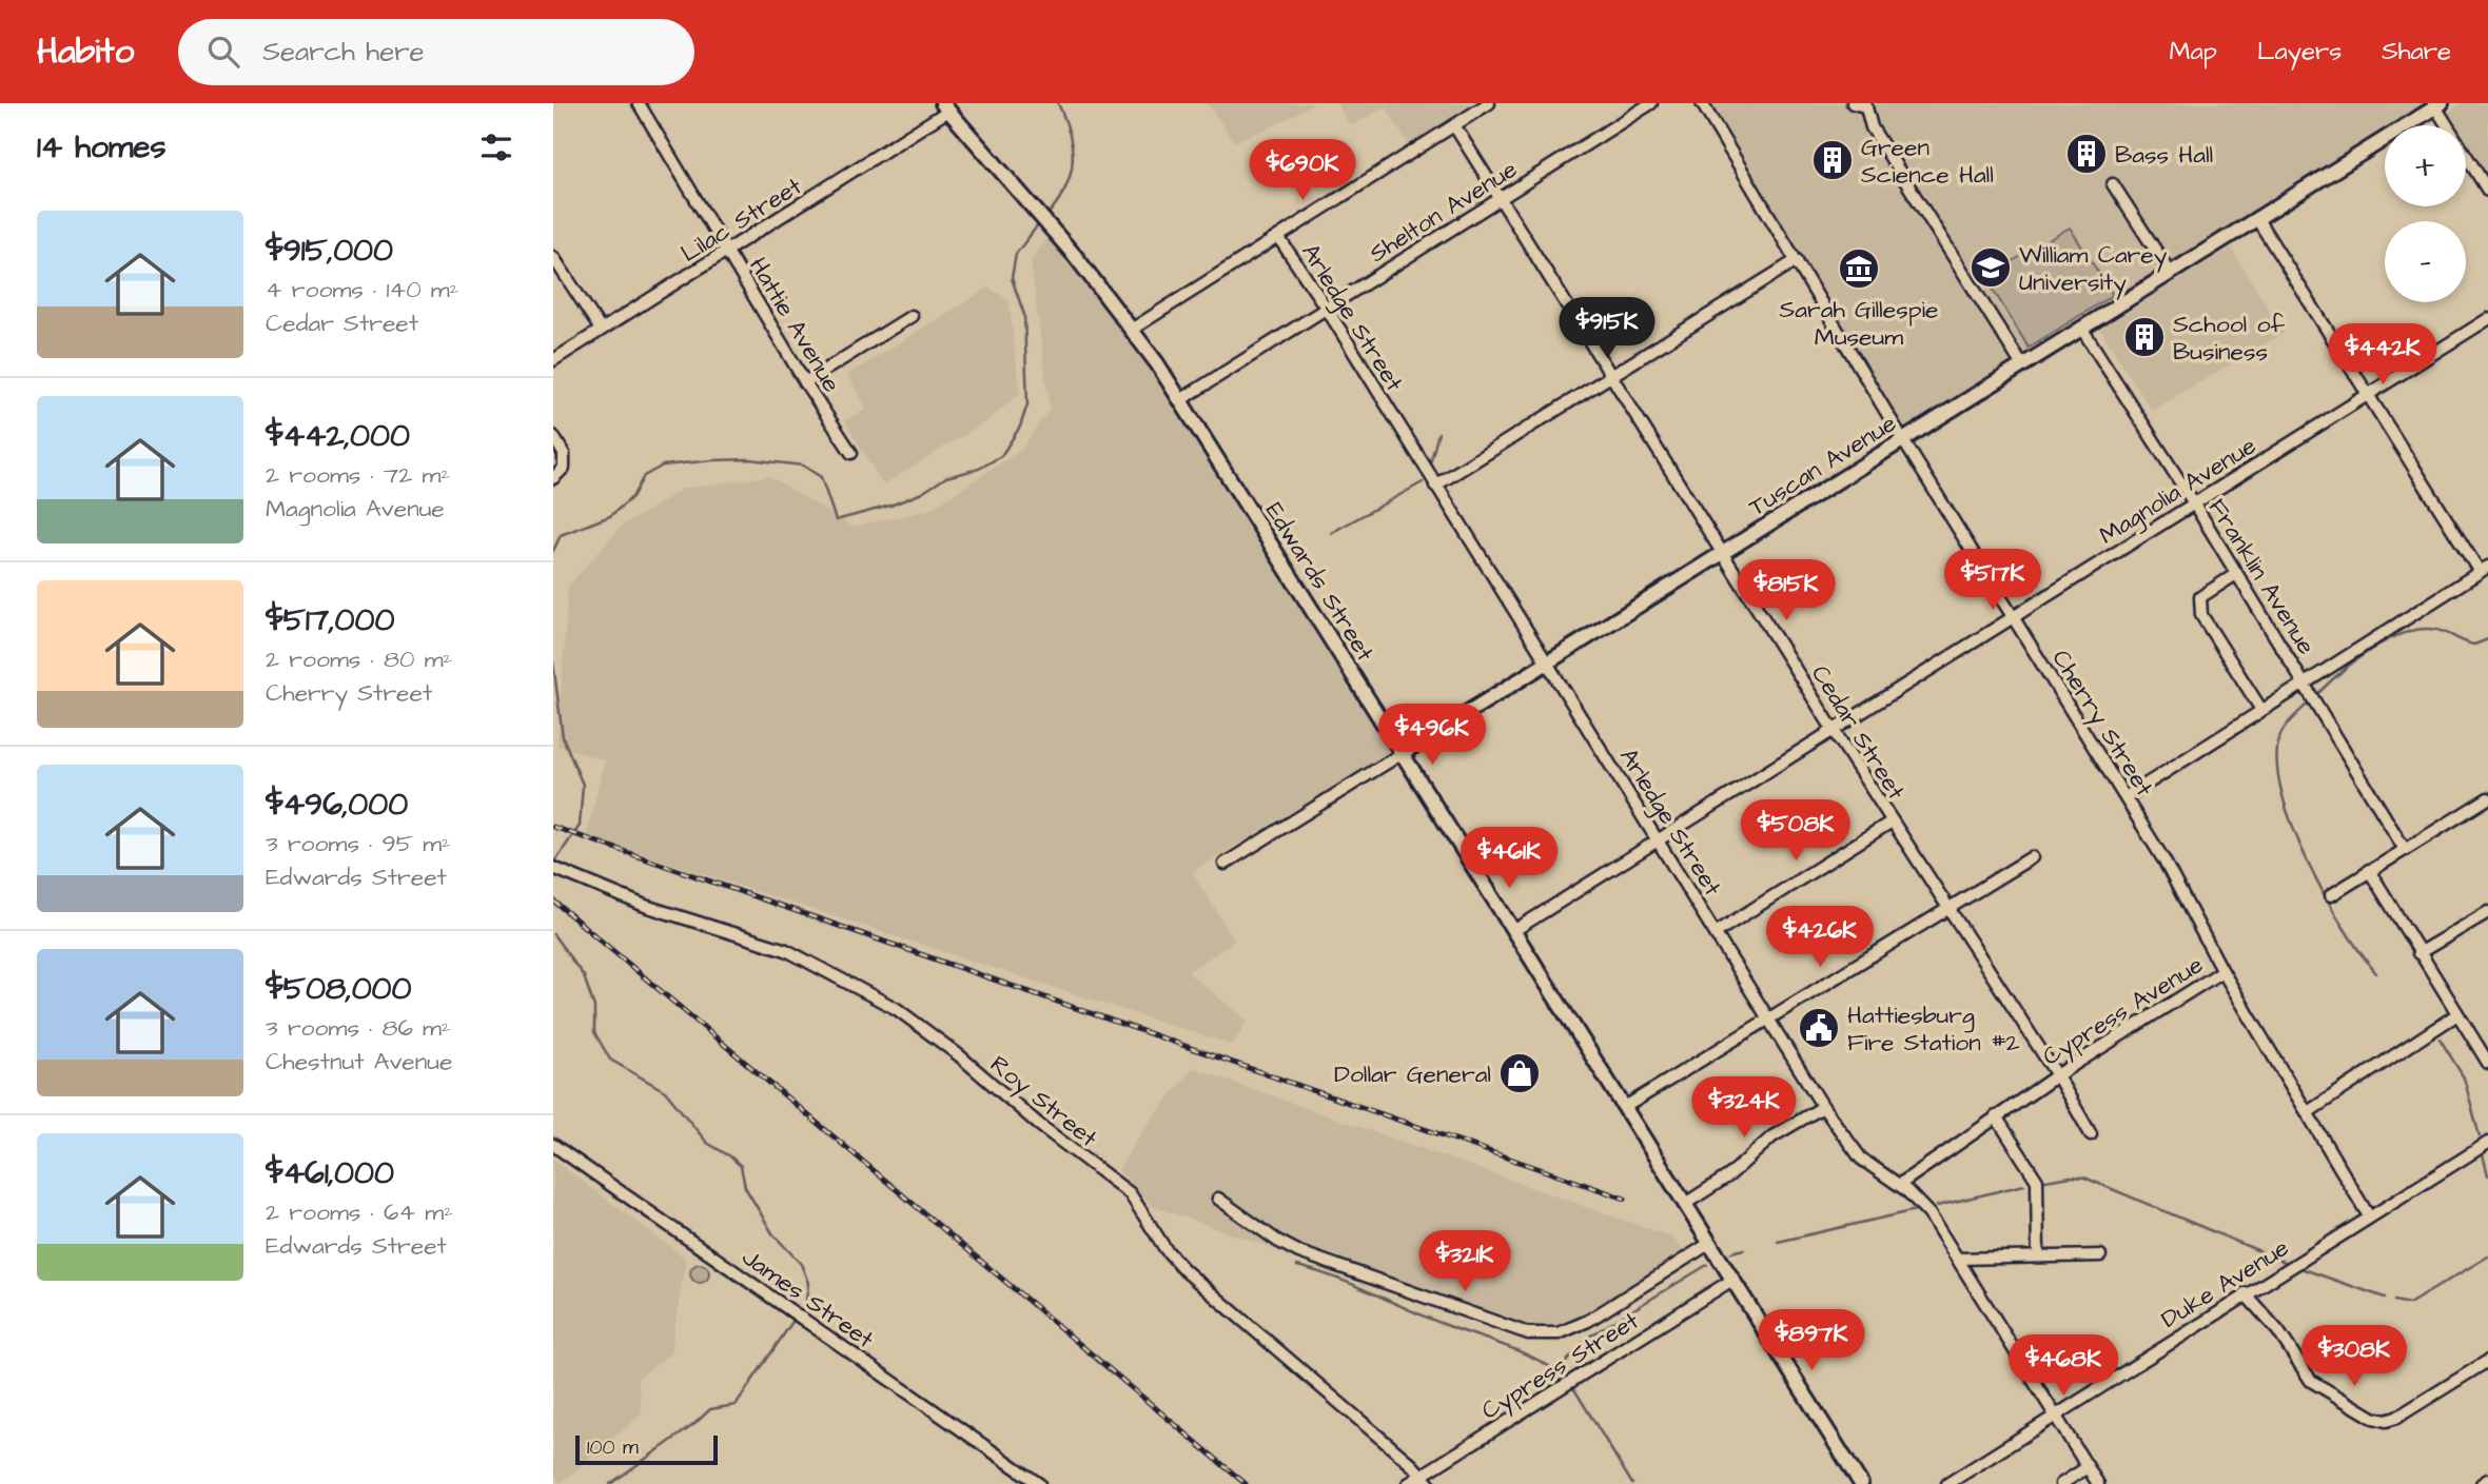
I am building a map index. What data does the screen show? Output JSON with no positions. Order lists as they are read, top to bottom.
{
  "streets": {
    "main road": ["Tuscan Avenue", "Edwards Street"],
    "street": [
      "Shelton Avenue",
      "Lilac Street",
      "Arledge Street",
      "Hattie Avenue",
      "Magnolia Avenue",
      "Franklin Avenue",
      "Cherry Street",
      "Cedar Street",
      "Cypress Avenue",
      "Roy Street",
      "Duke Avenue",
      "James Street",
      "Cypress Street"
    ]
  },
  "crossings": [
    ["Shelton Avenue", "Arledge Street"],
    ["Shelton Avenue", "Edwards Street"],
    ["Shelton Avenue", "Cedar Street"],
    ["Lilac Street", "Hattie Avenue"],
    ["Lilac Street", "Edwards Street"],
    ["Arledge Street", "Tuscan Avenue"],
    ["Arledge Street", "Magnolia Avenue"],
    ["Arledge Street", "Cypress Avenue"],
    ["Arledge Street", "Duke Avenue"],
    ["Tuscan Avenue", "Franklin Avenue"],
    ["Tuscan Avenue", "Edwards Street"],
    ["Tuscan Avenue", "Cherry Street"],
    ["Tuscan Avenue", "Cedar Street"],
    ["Magnolia Avenue", "Franklin Avenue"],
    ["Magnolia Avenue", "Edwards Street"],
    ["Magnolia Avenue", "Cherry Street"],
    ["Magnolia Avenue", "Cedar Street"],
    ["Edwards Street", "Cypress Street"],
    ["Cherry Street", "Cypress Avenue"],
    ["Cherry Street", "Duke Avenue"],
    ["Cedar Street", "Cypress Avenue"],
    ["Roy Street", "Cypress Street"]
  ],
  "places": {
    "building": ["Bass Hall", "Green Science Hall", "School of Business"],
    "school or university": ["William Carey University"],
    "museum": ["Sarah Gillespie Museum"],
    "public building": ["Hattiesburg Fire Station #2"],
    "shop": ["Dollar General"]
  },
  "scale_bar": "100 m",
  "page": {
    "header": "Habito",
    "search": "Search here",
    "nav": ["Map", "Layers", "Share"],
    "heading": "14 homes",
    "map_buttons": ["+", "−"],
    "price": [
      "$690K",
      "$915K",
      "$442K",
      "$517K",
      "$815K",
      "$496K",
      "$508K",
      "$461K",
      "$426K",
      "$324K",
      "$321K",
      "$897K",
      "$308K",
      "$468K"
    ],
    "list": [
      {
        "name": "$915,000",
        "note": "4 rooms · 140 m² · Cedar Street"
      },
      {
        "name": "$442,000",
        "note": "2 rooms · 72 m² · Magnolia Avenue"
      },
      {
        "name": "$517,000",
        "note": "2 rooms · 80 m² · Cherry Street"
      },
      {
        "name": "$496,000",
        "note": "3 rooms · 95 m² · Edwards Street"
      },
      {
        "name": "$508,000",
        "note": "3 rooms · 86 m² · Chestnut Avenue"
      },
      {
        "name": "$461,000",
        "note": "2 rooms · 64 m² · Edwards Street"
      }
    ],
    "scale": "100 m"
  }
}
